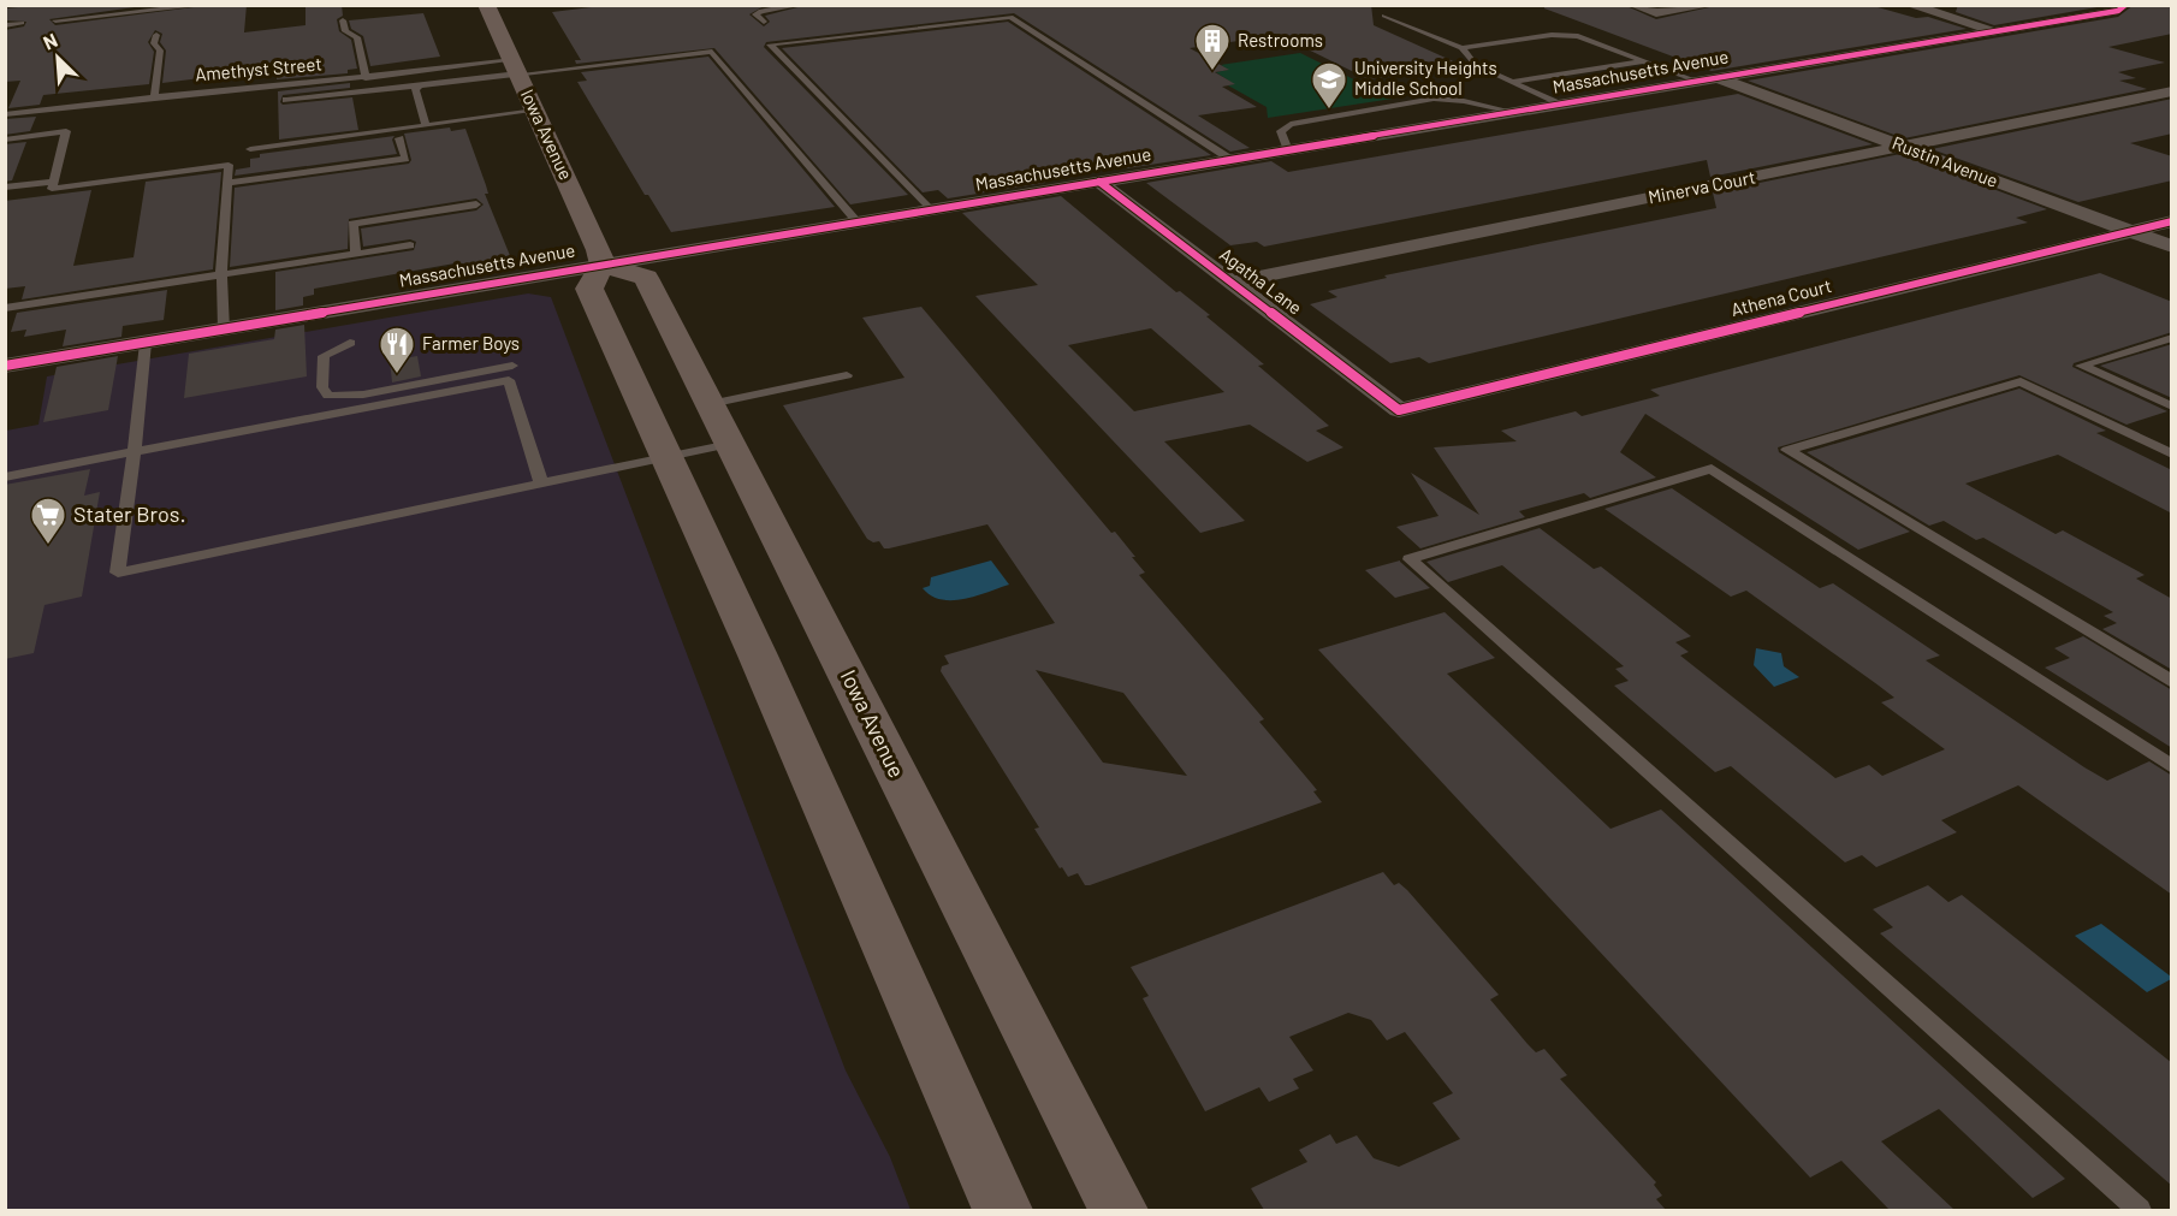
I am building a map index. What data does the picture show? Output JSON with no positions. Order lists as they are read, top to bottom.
{
  "streets": {
    "main road": ["Iowa Avenue"],
    "street": [
      "Massachusetts Avenue",
      "Rustin Avenue",
      "Minerva Court",
      "Agatha Lane",
      "Athena Court"
    ],
    "lane": ["Amethyst Street"]
  },
  "crossings": [
    ["Amethyst Street", "Iowa Avenue"],
    ["Massachusetts Avenue", "Iowa Avenue"],
    ["Massachusetts Avenue", "Rustin Avenue"],
    ["Massachusetts Avenue", "Agatha Lane"],
    ["Rustin Avenue", "Minerva Court"],
    ["Rustin Avenue", "Athena Court"],
    ["Minerva Court", "Agatha Lane"],
    ["Agatha Lane", "Athena Court"]
  ],
  "places": {
    "building": ["Restrooms"],
    "school or university": ["University Heights Middle School"],
    "restaurant": ["Farmer Boys"],
    "supermarket": ["Stater Bros."]
  },
  "north": "top left"
}
